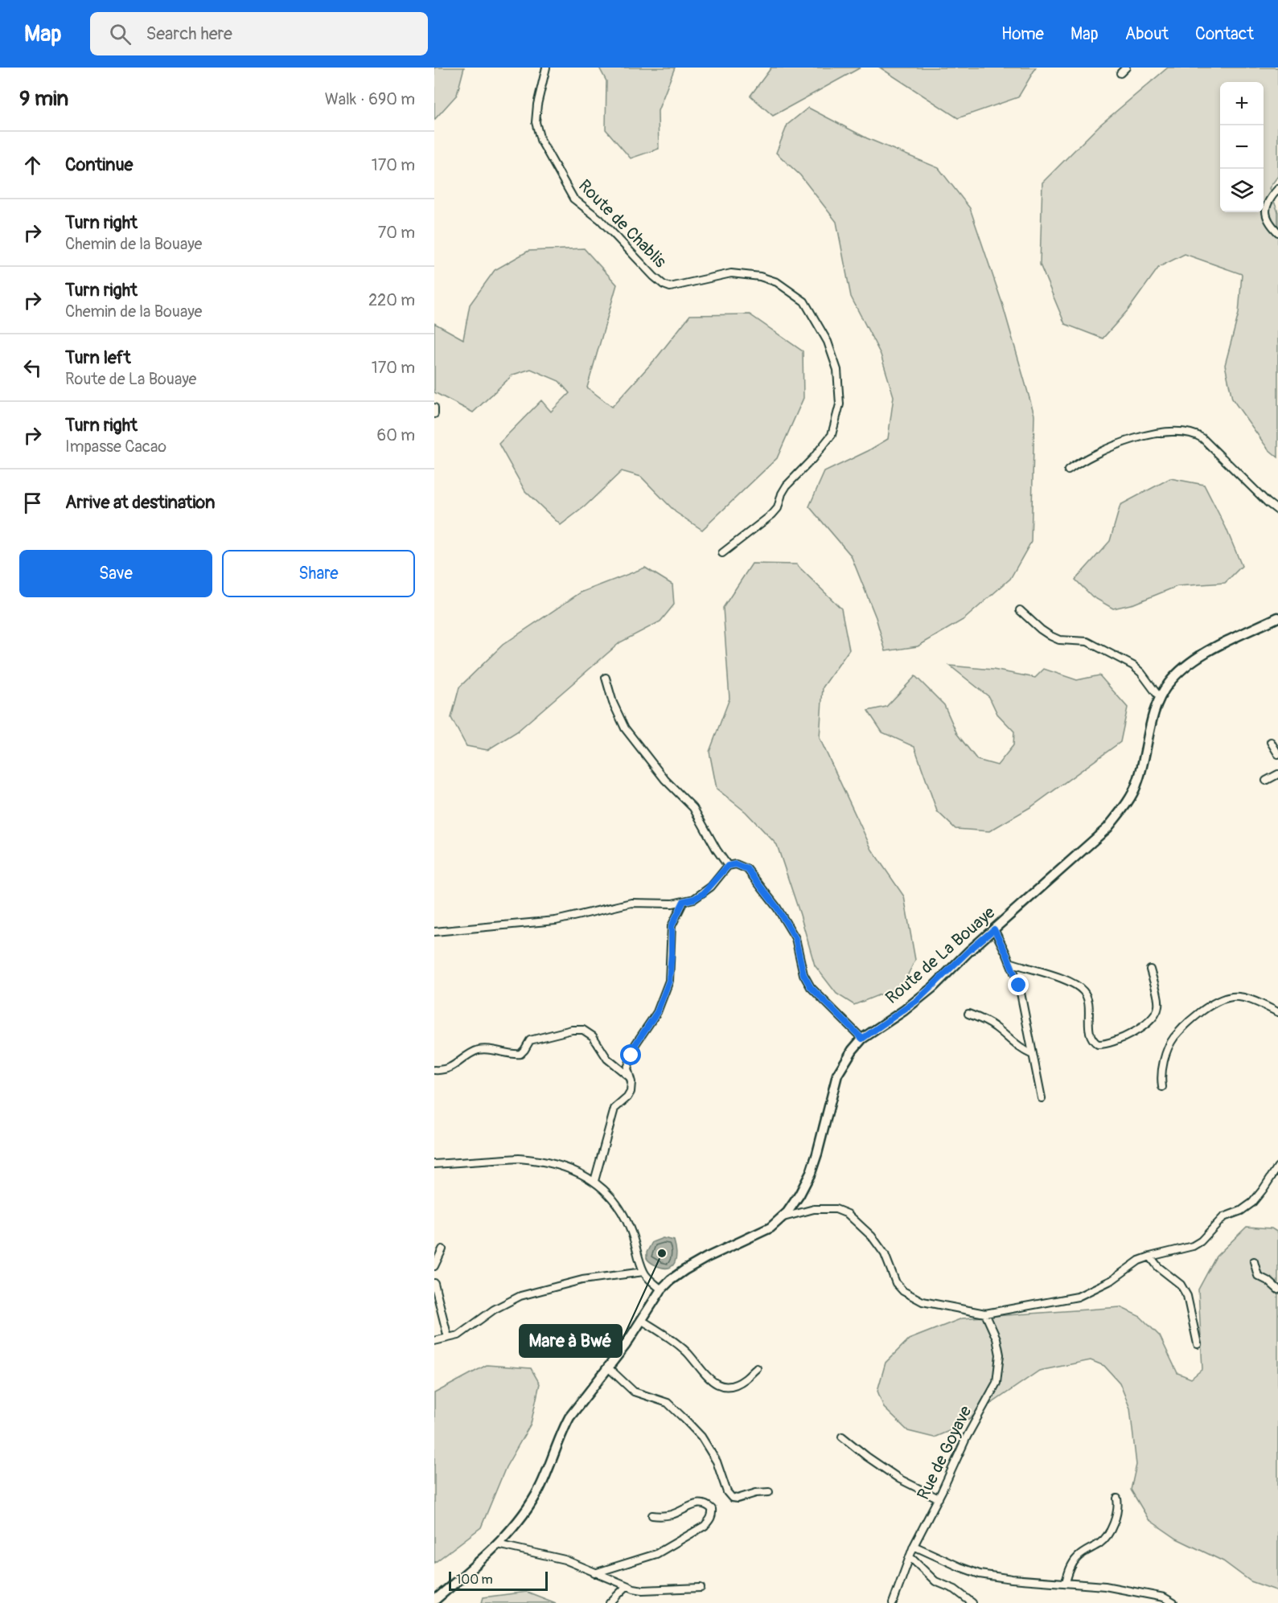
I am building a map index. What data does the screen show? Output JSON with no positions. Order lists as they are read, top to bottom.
{
  "streets": {
    "main road": ["Route de La Bouaye"],
    "street": ["Route de Chablis", "Rue de Goyave"]
  },
  "places": ["Mare à Bwé"],
  "scale_bar": "100 m",
  "page": {
    "header": "Map",
    "search": "Search here",
    "nav": [
      "Home",
      "Map",
      "About",
      "Contact"
    ],
    "heading": ["9 min", "Walk · 690 m"],
    "map_buttons": ["+", "−"],
    "list": [
      ["Continue", "170 m"],
      ["Turn right", "Chemin de la Bouaye", "70 m"],
      ["Turn right", "Chemin de la Bouaye", "220 m"],
      ["Turn left", "Route de La Bouaye", "170 m"],
      ["Turn right", "Impasse Cacao", "60 m"],
      "Arrive at destination"
    ],
    "buttons": ["Save", "Share"],
    "scale": "100 m"
  }
}
